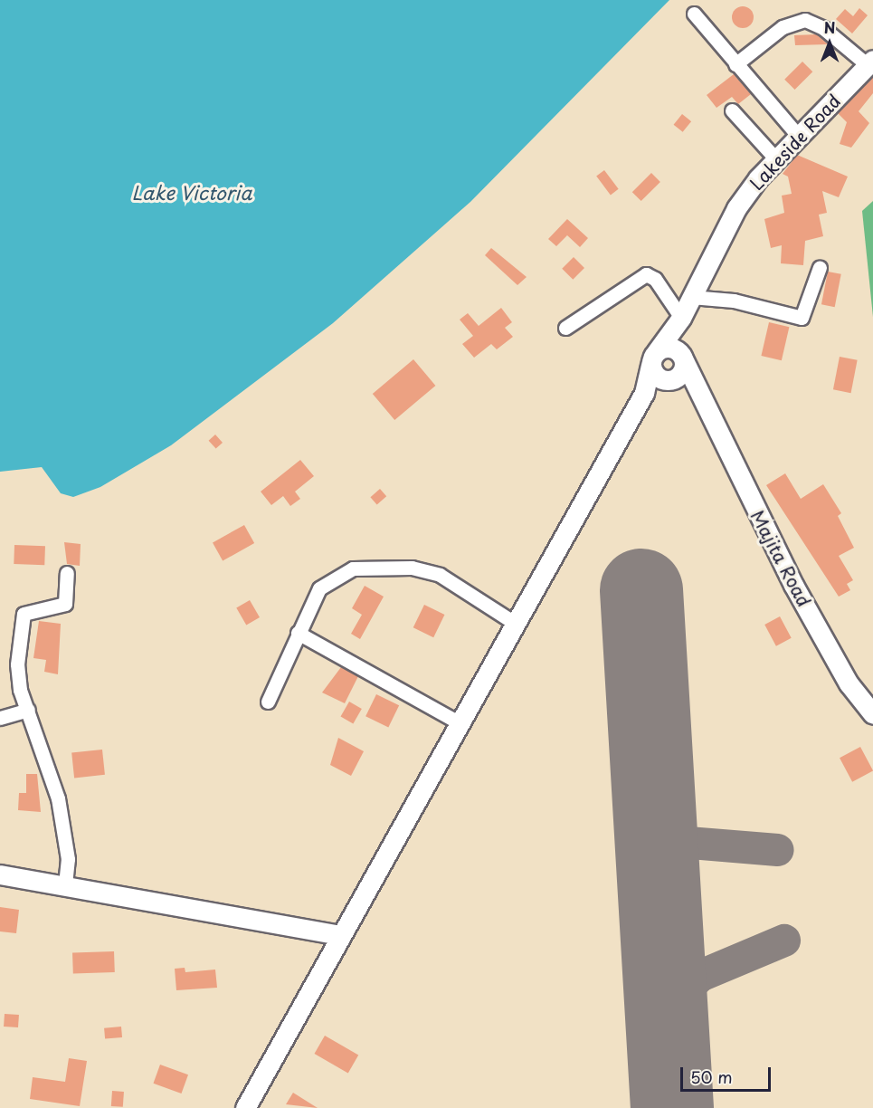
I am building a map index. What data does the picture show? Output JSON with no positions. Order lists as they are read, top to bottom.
{
  "streets": {
    "main road": ["Lakeside Road", "Majita Road"]
  },
  "water": ["Lake Victoria"],
  "scale_bar": "50 m",
  "north": "top"
}
